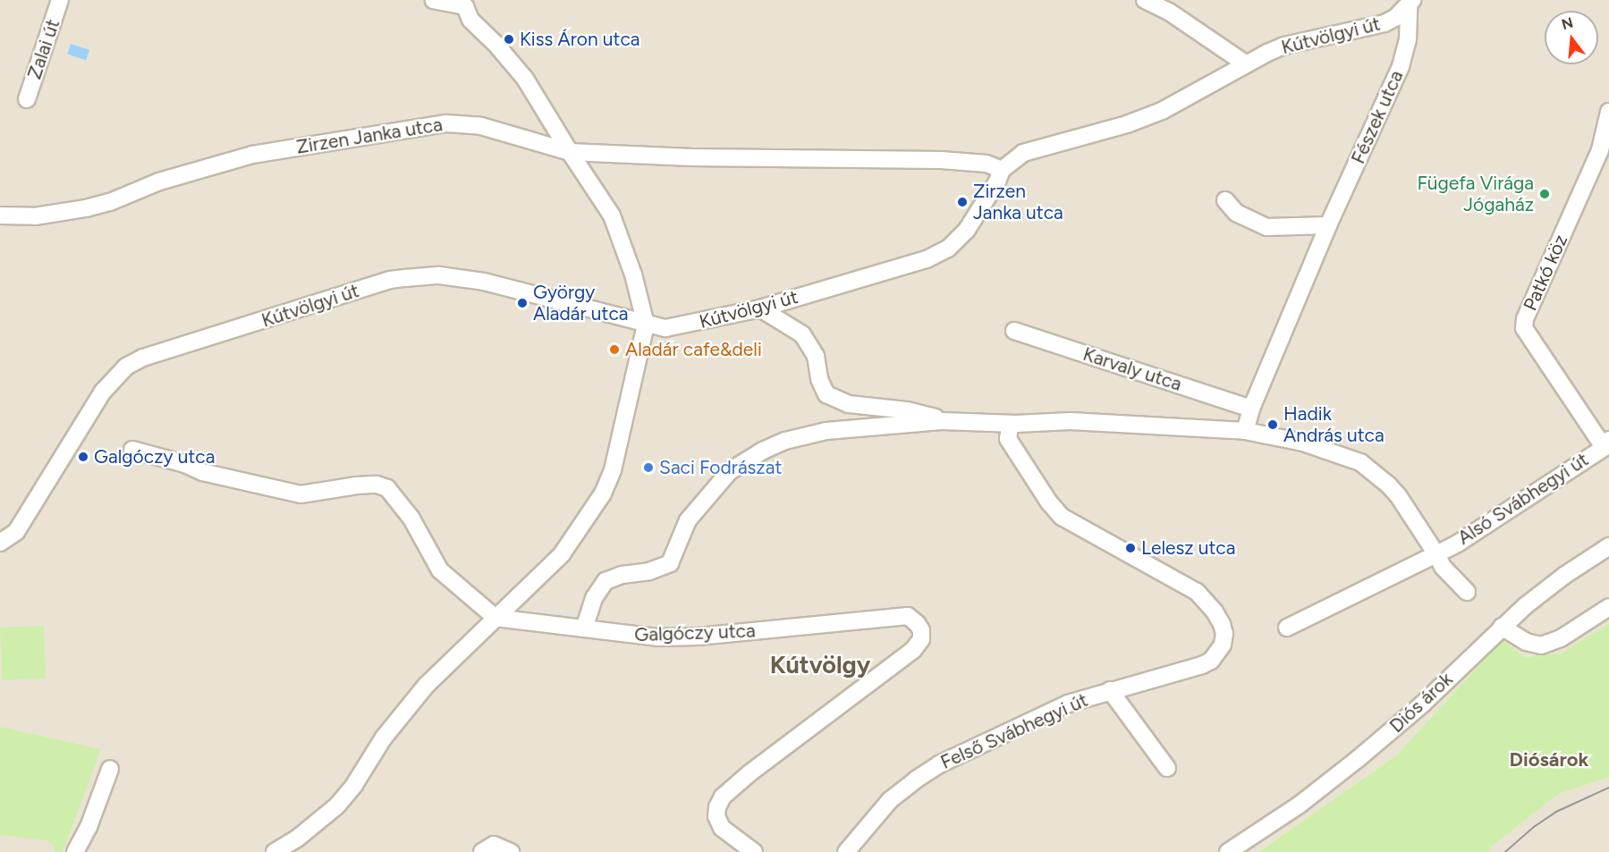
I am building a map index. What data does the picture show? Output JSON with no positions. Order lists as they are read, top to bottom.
{
  "streets": {
    "street": [
      "Kútvölgyi út",
      "Zalai út",
      "Fészek utca",
      "Zirzen Janka utca",
      "Patkó köz",
      "Karvaly utca",
      "Alsó Svábhegyi út",
      "Galgóczy utca",
      "Diós árok",
      "Felső Svábhegyi út"
    ]
  },
  "crossings": [
    ["Kútvölgyi út", "Fészek utca"],
    ["Kútvölgyi út", "Zirzen Janka utca"],
    ["Fészek utca", "Karvaly utca"],
    ["Patkó köz", "Alsó Svábhegyi út"]
  ],
  "districts": ["Kútvölgy", "Diósárok"],
  "places": [
    "Kiss Áron utca",
    "Fügefa Virága Jógaház",
    "Zirzen Janka utca",
    "György Aladár utca",
    "Aladár cafe&deli",
    "Hadik András utca",
    "Galgóczy utca",
    "Saci Fodrászat",
    "Lelesz utca"
  ],
  "north": "top"
}
